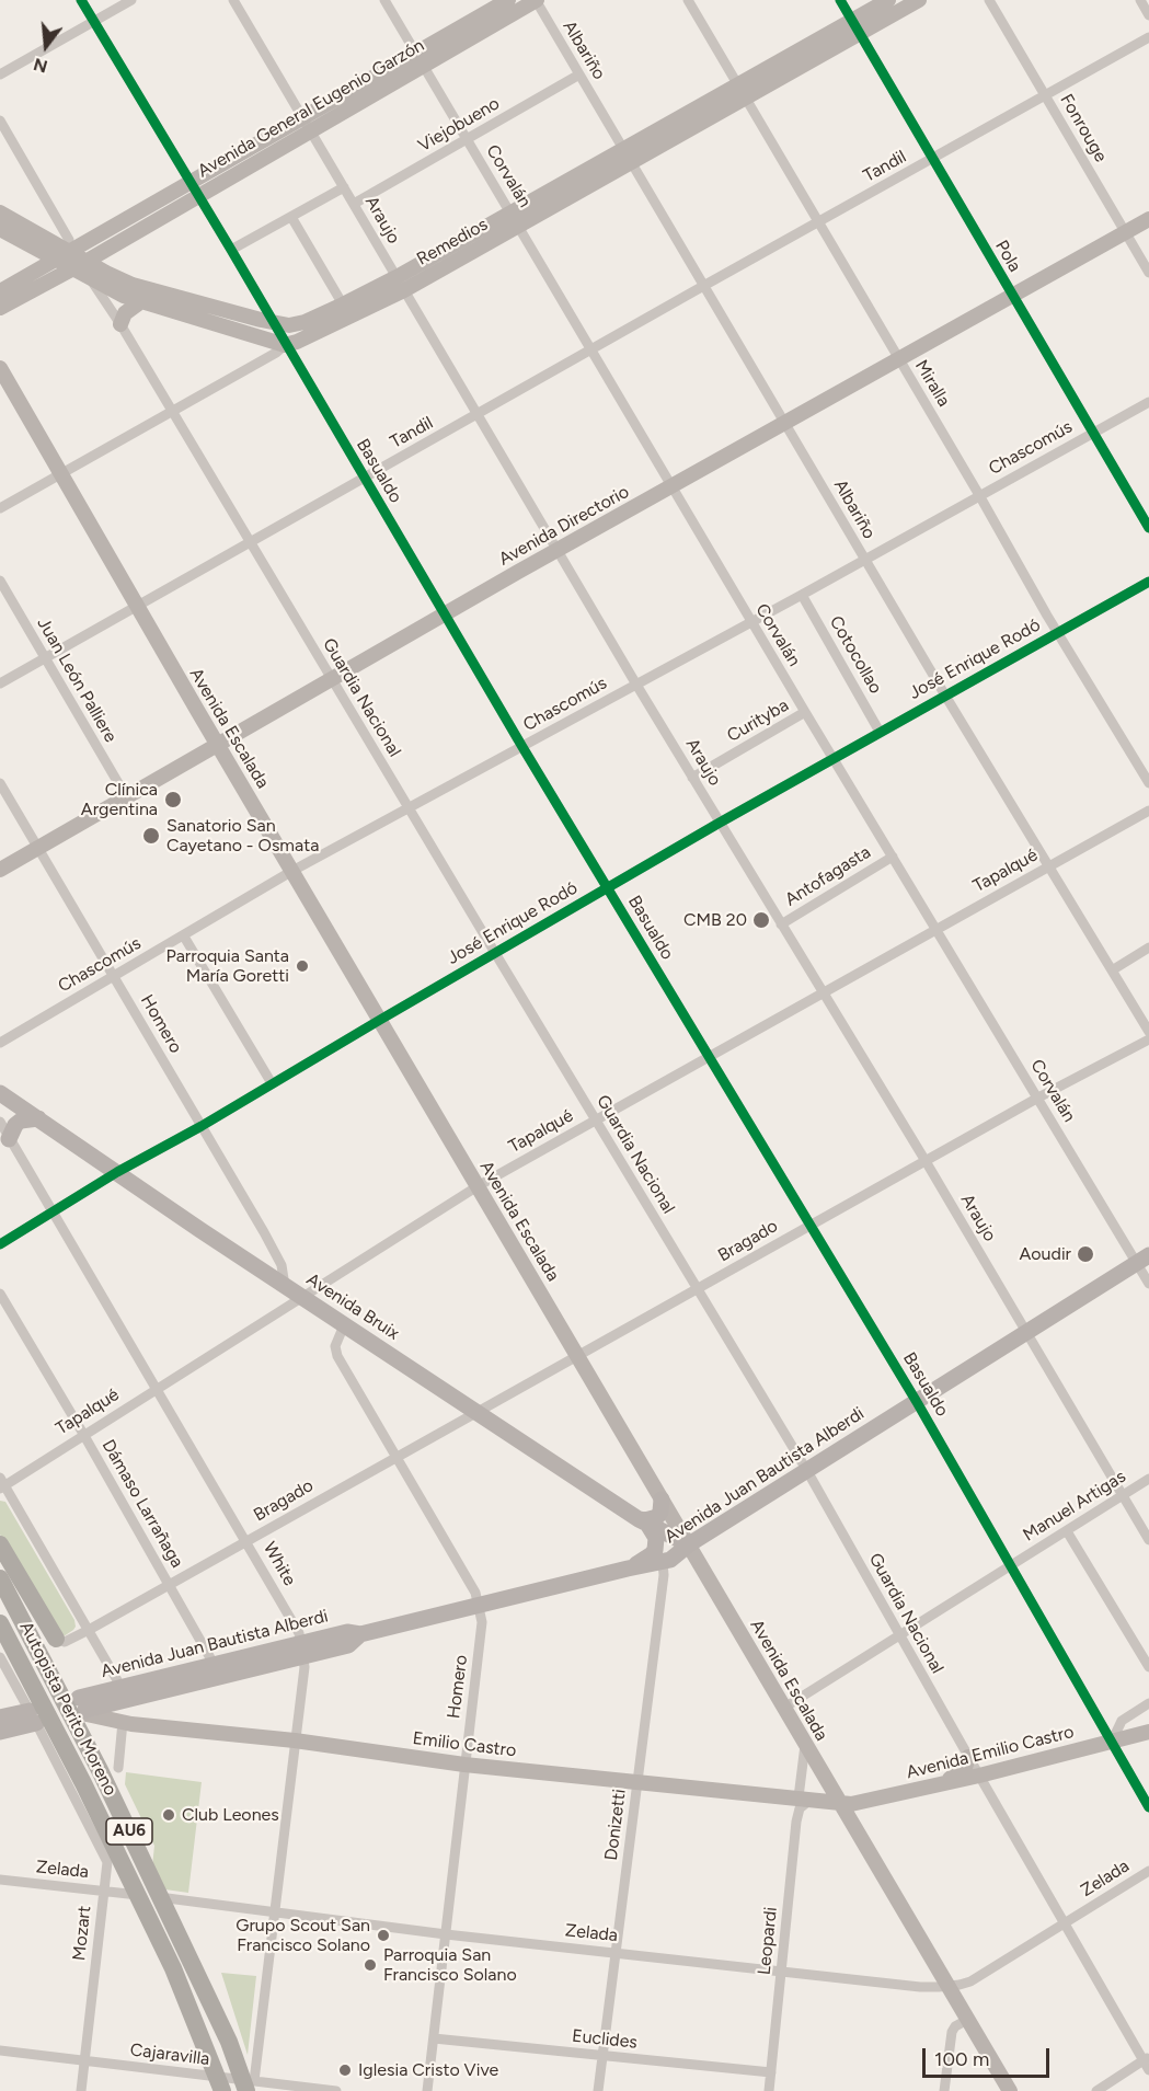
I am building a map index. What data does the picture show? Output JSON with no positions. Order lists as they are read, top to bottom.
{
  "streets": {
    "highway": ["Autopista Perito Moreno", "AU6"],
    "main road": ["Avenida Bruix", "Avenida Juan Bautista Alberdi"],
    "street": [
      "Albariño",
      "Avenida General Eugenio Garzón",
      "Viejobueno",
      "Fonrouge",
      "Tandil",
      "Corvalán",
      "Araujo",
      "Remedios",
      "Pola",
      "Miralla",
      "Chascomús",
      "Basualdo",
      "Avenida Directorio",
      "Cotocollao",
      "José Enrique Rodó",
      "Juan León Palliere",
      "Guardia Nacional",
      "Curityba",
      "Avenida Escalada",
      "Tapalqué",
      "Antofagasta",
      "Homero",
      "Bragado",
      "Dámaso Larrañaga",
      "Manuel Artigas",
      "White",
      "Emilio Castro",
      "Avenida Emilio Castro",
      "Donizetti",
      "Zelada",
      "Mozart",
      "Leopardi",
      "Euclides",
      "Cajaravilla"
    ]
  },
  "crossings": [
    ["Albariño", "Avenida General Eugenio Garzón"],
    ["Albariño", "Viejobueno"],
    ["Albariño", "Tandil"],
    ["Albariño", "Remedios"],
    ["Albariño", "Chascomús"],
    ["Albariño", "Avenida Directorio"],
    ["Albariño", "José Enrique Rodó"],
    ["Albariño", "Tapalqué"],
    ["Avenida General Eugenio Garzón", "Corvalán"],
    ["Avenida General Eugenio Garzón", "Araujo"],
    ["Avenida General Eugenio Garzón", "Remedios"],
    ["Avenida General Eugenio Garzón", "Basualdo"],
    ["Avenida General Eugenio Garzón", "Guardia Nacional"],
    ["Viejobueno", "Corvalán"],
    ["Viejobueno", "Araujo"],
    ["Fonrouge", "Tandil"],
    ["Fonrouge", "Avenida Directorio"],
    ["Tandil", "Corvalán"],
    ["Tandil", "Araujo"],
    ["Tandil", "Pola"],
    ["Tandil", "Miralla"],
    ["Tandil", "Basualdo"],
    ["Tandil", "Juan León Palliere"],
    ["Tandil", "Guardia Nacional"],
    ["Tandil", "Avenida Escalada"],
    ["Corvalán", "Remedios"],
    ["Corvalán", "Chascomús"],
    ["Corvalán", "Avenida Directorio"],
    ["Corvalán", "José Enrique Rodó"],
    ["Corvalán", "Curityba"],
    ["Corvalán", "Tapalqué"],
    ["Corvalán", "Antofagasta"],
    ["Corvalán", "Bragado"],
    ["Corvalán", "Avenida Juan Bautista Alberdi"],
    ["Araujo", "Remedios"],
    ["Araujo", "Chascomús"],
    ["Araujo", "Avenida Directorio"],
    ["Araujo", "José Enrique Rodó"],
    ["Araujo", "Curityba"],
    ["Araujo", "Tapalqué"],
    ["Araujo", "Antofagasta"],
    ["Araujo", "Bragado"],
    ["Araujo", "Avenida Juan Bautista Alberdi"],
    ["Araujo", "Manuel Artigas"],
    ["Remedios", "Pola"],
    ["Remedios", "Miralla"],
    ["Remedios", "Basualdo"],
    ["Remedios", "Guardia Nacional"],
    ["Remedios", "Avenida Escalada"],
    ["Pola", "Chascomús"],
    ["Pola", "Avenida Directorio"],
    ["Miralla", "Chascomús"],
    ["Miralla", "Avenida Directorio"],
    ["Miralla", "José Enrique Rodó"],
    ["Chascomús", "Basualdo"],
    ["Chascomús", "Cotocollao"],
    ["Chascomús", "Guardia Nacional"],
    ["Chascomús", "Avenida Escalada"],
    ["Chascomús", "Homero"],
    ["Basualdo", "Avenida Directorio"],
    ["Basualdo", "José Enrique Rodó"],
    ["Basualdo", "Tapalqué"],
    ["Basualdo", "Bragado"],
    ["Basualdo", "Avenida Juan Bautista Alberdi"],
    ["Basualdo", "Manuel Artigas"],
    ["Basualdo", "Avenida Emilio Castro"],
    ["Avenida Directorio", "Juan León Palliere"],
    ["Avenida Directorio", "Guardia Nacional"],
    ["Avenida Directorio", "Avenida Escalada"],
    ["Avenida Directorio", "Homero"],
    ["Cotocollao", "José Enrique Rodó"],
    ["José Enrique Rodó", "Guardia Nacional"],
    ["José Enrique Rodó", "Avenida Escalada"],
    ["José Enrique Rodó", "Homero"],
    ["José Enrique Rodó", "Avenida Bruix"],
    ["José Enrique Rodó", "White"],
    ["Guardia Nacional", "Tapalqué"],
    ["Guardia Nacional", "Bragado"],
    ["Guardia Nacional", "Avenida Juan Bautista Alberdi"],
    ["Guardia Nacional", "Manuel Artigas"],
    ["Guardia Nacional", "Avenida Emilio Castro"],
    ["Guardia Nacional", "Zelada"],
    ["Avenida Escalada", "Tapalqué"],
    ["Avenida Escalada", "Bragado"],
    ["Avenida Escalada", "Avenida Bruix"],
    ["Avenida Escalada", "Avenida Juan Bautista Alberdi"],
    ["Avenida Escalada", "Manuel Artigas"],
    ["Avenida Escalada", "Emilio Castro"],
    ["Avenida Escalada", "Avenida Emilio Castro"],
    ["Avenida Escalada", "Zelada"],
    ["Avenida Escalada", "Leopardi"],
    ["Tapalqué", "Avenida Bruix"],
    ["Tapalqué", "Dámaso Larrañaga"],
    ["Tapalqué", "White"],
    ["Homero", "Bragado"],
    ["Homero", "Avenida Bruix"],
    ["Homero", "Avenida Juan Bautista Alberdi"],
    ["Homero", "Emilio Castro"],
    ["Homero", "Zelada"],
    ["Homero", "Euclides"],
    ["Bragado", "Avenida Bruix"],
    ["Bragado", "Dámaso Larrañaga"],
    ["Bragado", "White"],
    ["Avenida Bruix", "Avenida Juan Bautista Alberdi"],
    ["Avenida Juan Bautista Alberdi", "Dámaso Larrañaga"],
    ["Avenida Juan Bautista Alberdi", "White"],
    ["Avenida Juan Bautista Alberdi", "Emilio Castro"],
    ["Avenida Juan Bautista Alberdi", "Donizetti"],
    ["White", "Autopista Perito Moreno"],
    ["White", "Emilio Castro"],
    ["White", "Zelada"],
    ["White", "Cajaravilla"],
    ["Autopista Perito Moreno", "Cajaravilla"],
    ["Emilio Castro", "Avenida Emilio Castro"],
    ["Emilio Castro", "Donizetti"],
    ["Emilio Castro", "Leopardi"],
    ["Donizetti", "Zelada"],
    ["Donizetti", "Euclides"],
    ["Zelada", "Mozart"],
    ["Zelada", "Leopardi"],
    ["Mozart", "Cajaravilla"],
    ["Leopardi", "Euclides"]
  ],
  "places": [
    "Clínica Argentina",
    "Sanatorio San Cayetano - Osmata",
    "CMB 20",
    "Parroquia Santa María Goretti",
    "Aoudir",
    "Club Leones",
    "Grupo Scout San Francisco Solano",
    "Parroquia San Francisco Solano",
    "Iglesia Cristo Vive"
  ],
  "scale_bar": "100 m",
  "north": "bottom"
}
